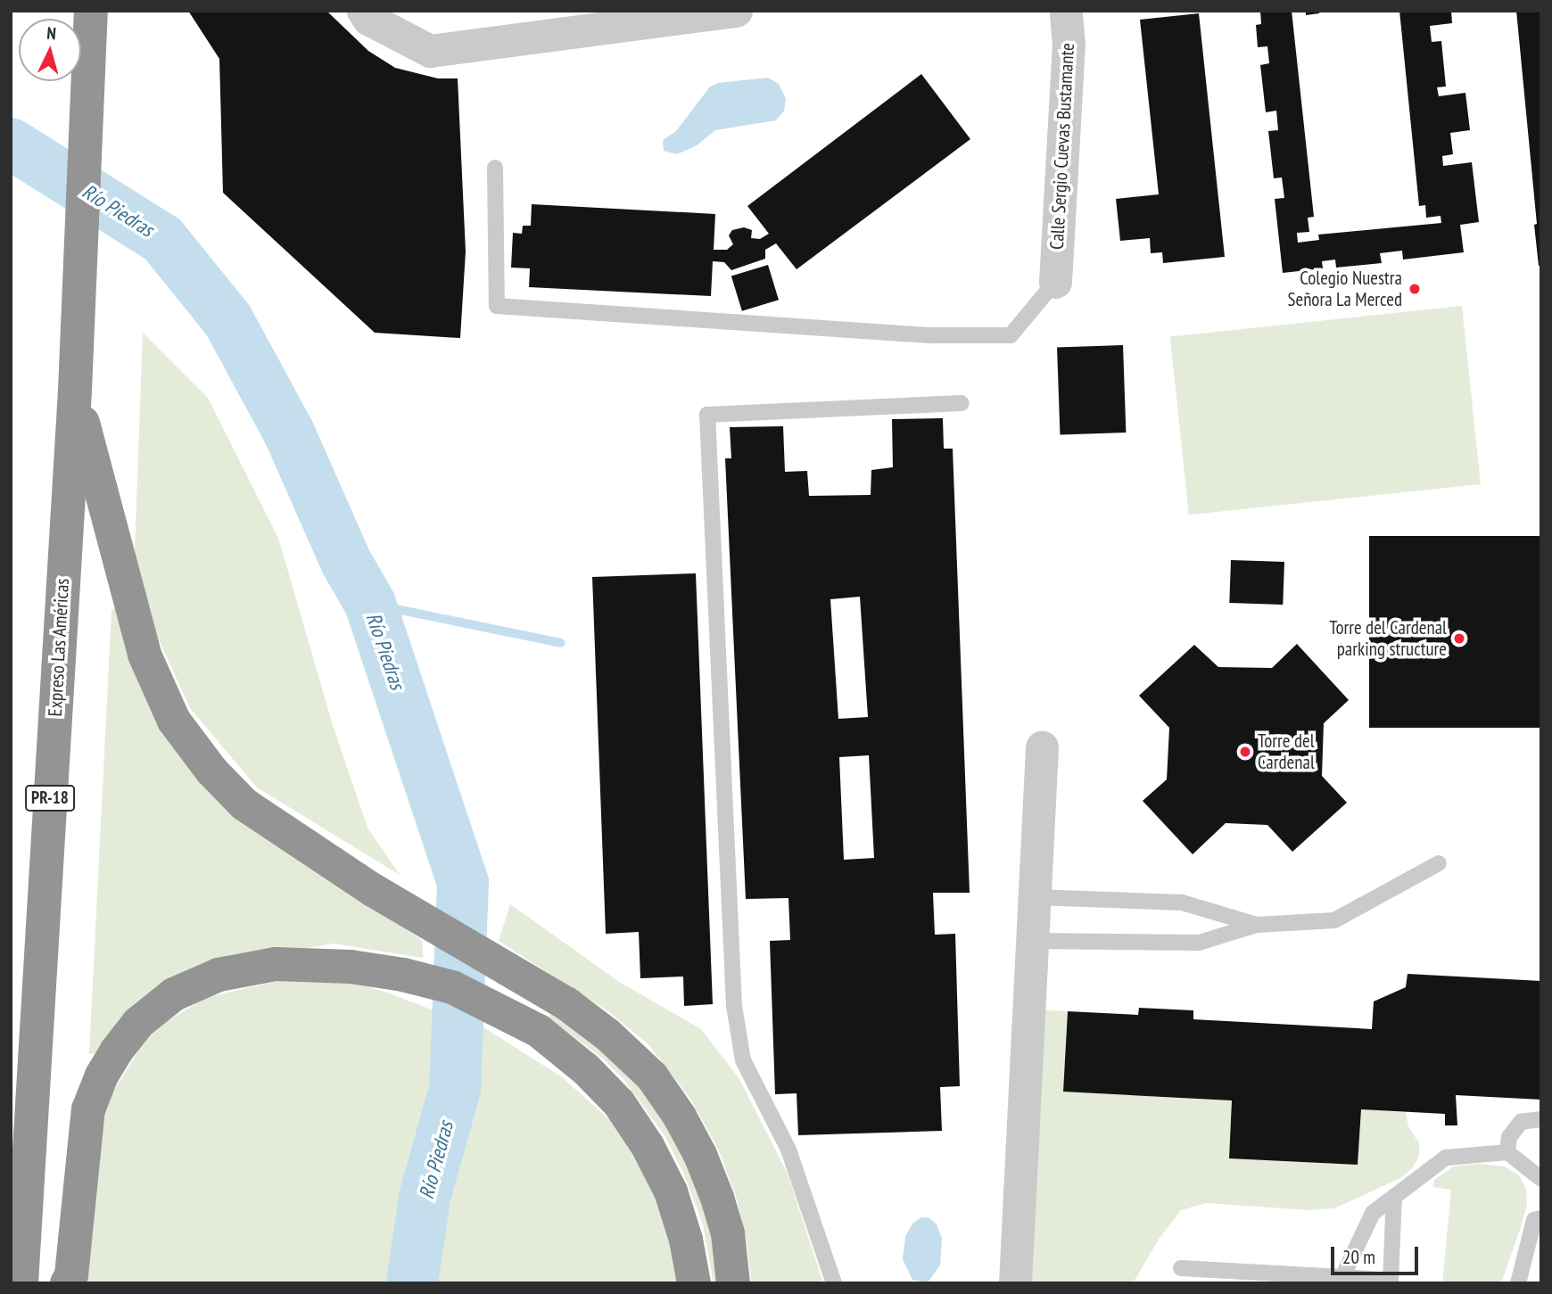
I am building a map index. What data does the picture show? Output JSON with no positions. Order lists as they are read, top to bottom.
{
  "streets": {
    "highway": ["Expreso Las Américas", "PR-18"],
    "street": ["Calle Sergio Cuevas Bustamante"]
  },
  "water": ["Río Piedras"],
  "places": ["Colegio Nuestra Señora La Merced", "Torre del Cardenal parking structure", "Torre del Cardenal"],
  "scale_bar": "20 m",
  "north": "top"
}
